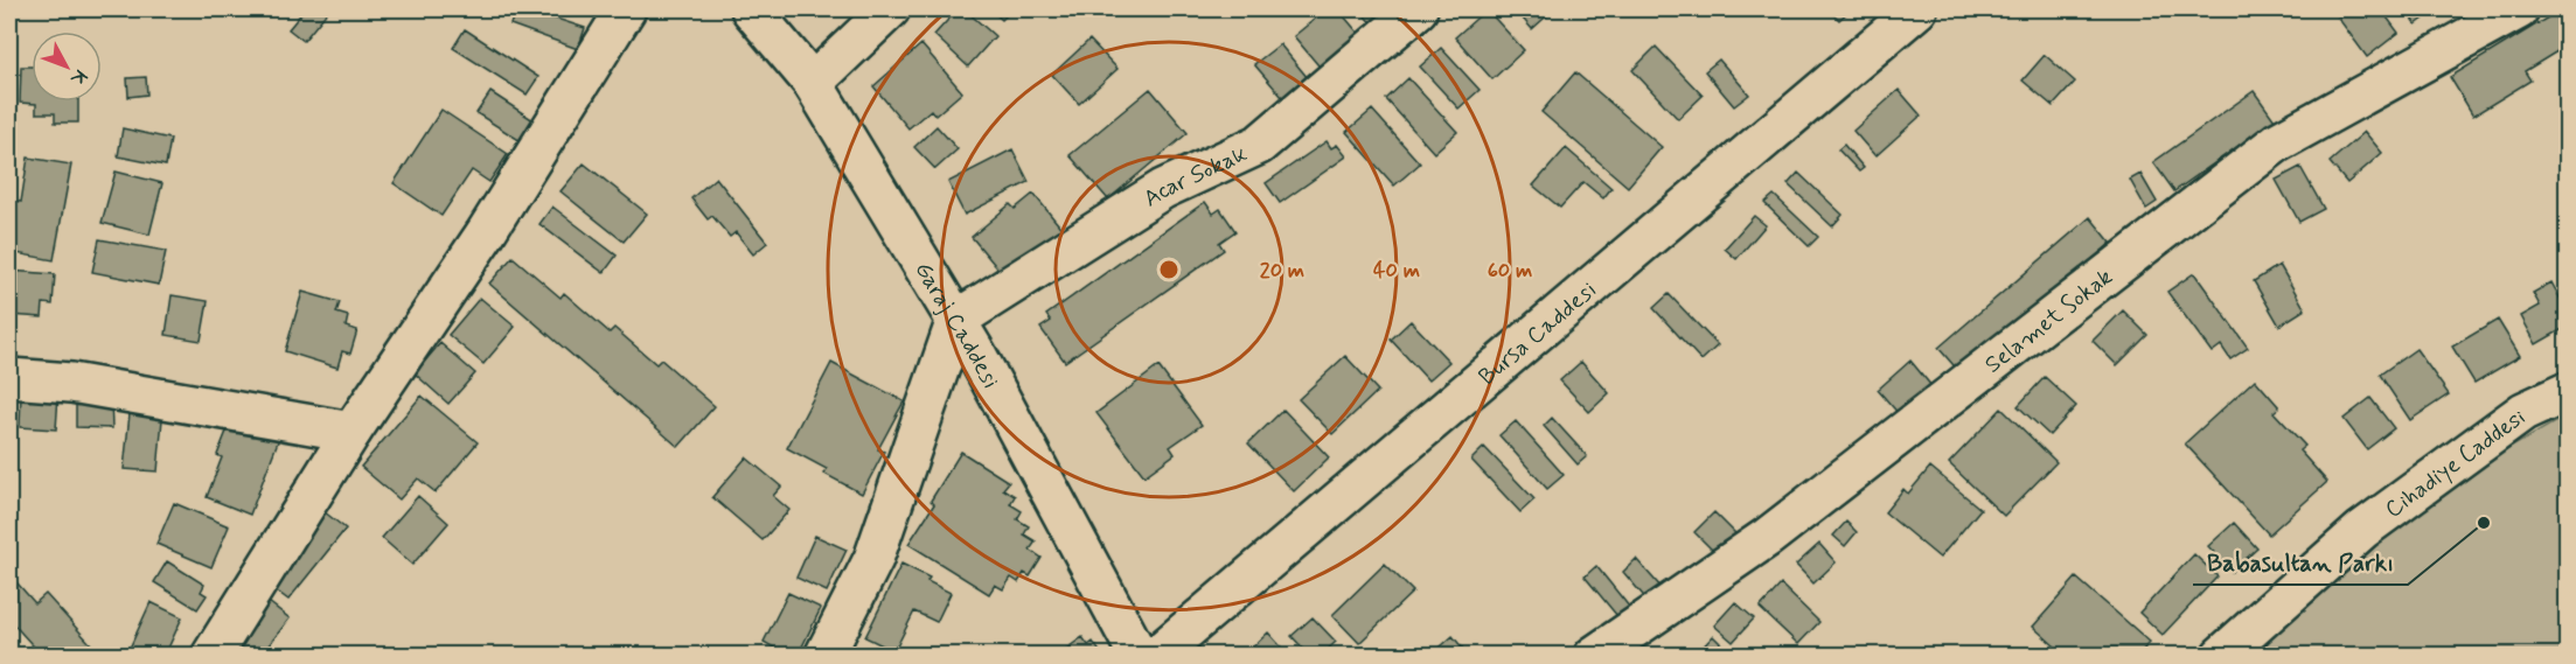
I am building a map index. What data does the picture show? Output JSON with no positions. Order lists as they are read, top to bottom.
{
  "streets": {
    "street": [
      "Acar Sokak",
      "Selamet Sokak",
      "Garaj Caddesi",
      "Bursa Caddesi",
      "Cihadiye Caddesi"
    ]
  },
  "crossings": [
    ["Acar Sokak", "Garaj Caddesi"]
  ],
  "places": ["Babasultan Parkı"],
  "north": "bottom right",
  "rings": ["20 m", "40 m", "60 m"]
}
